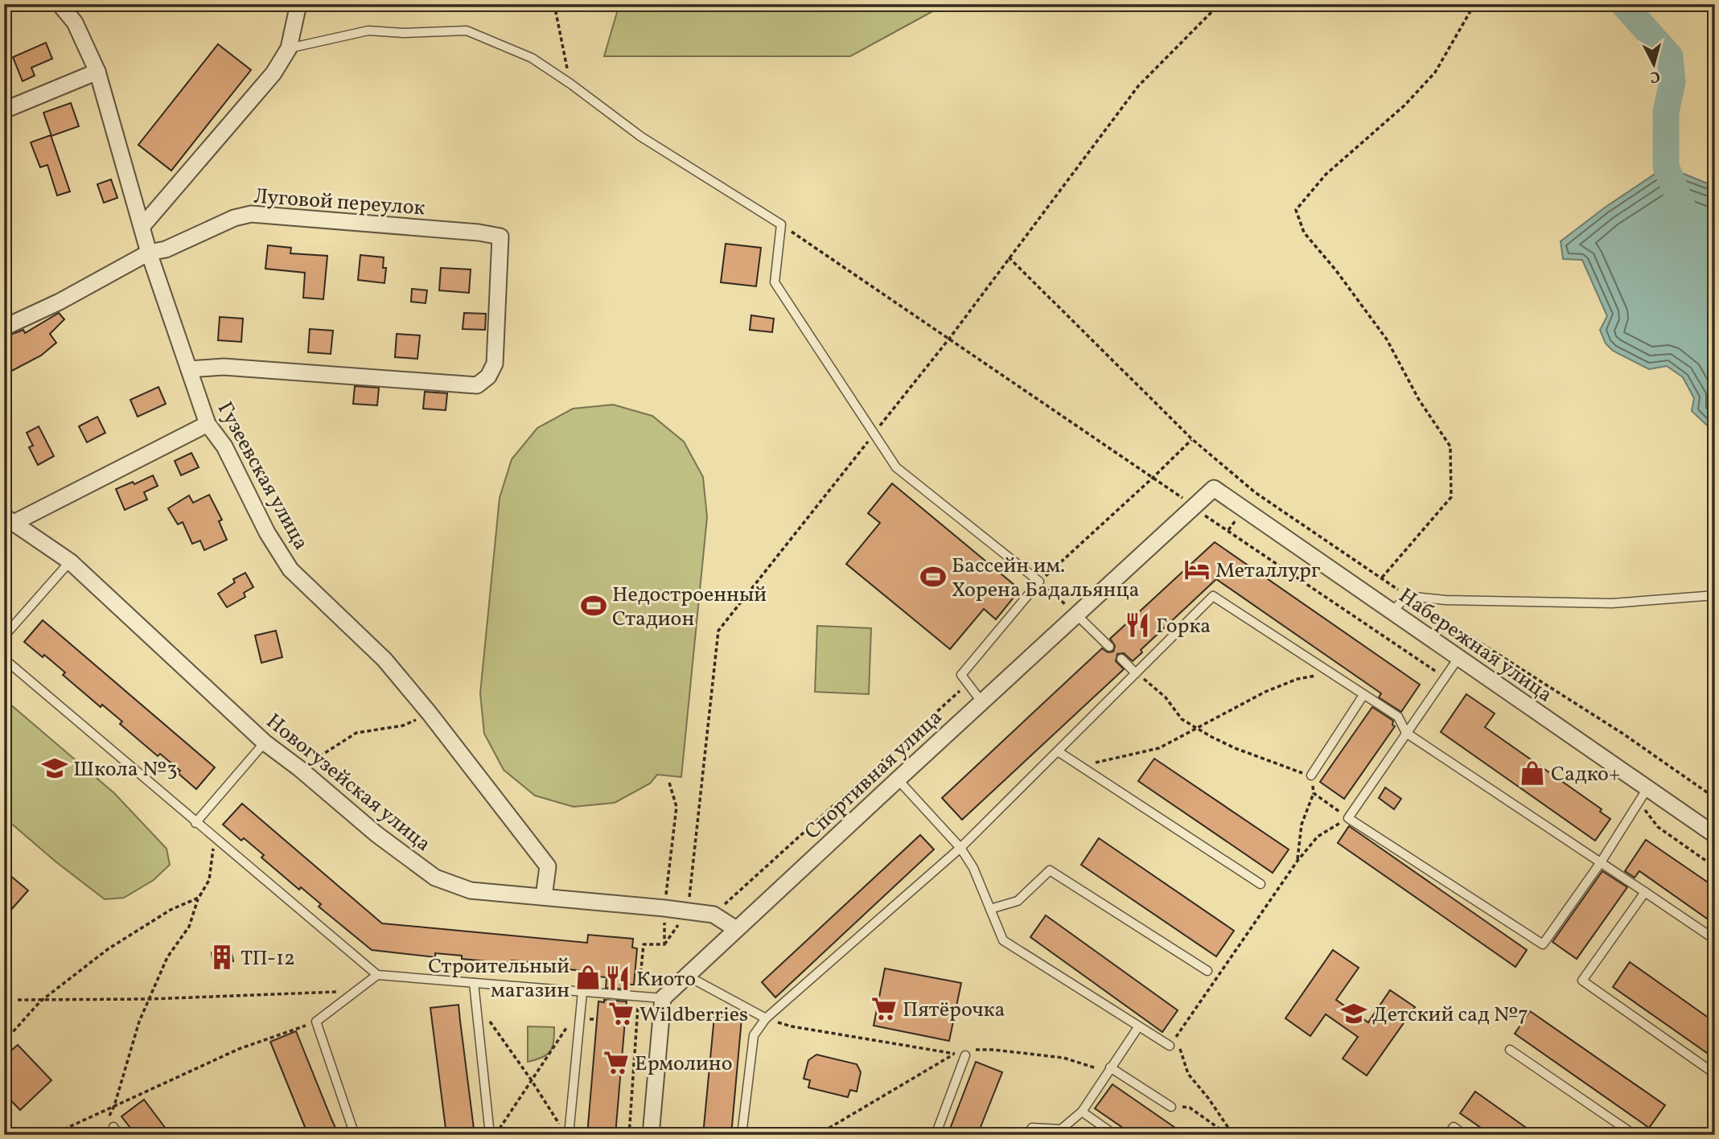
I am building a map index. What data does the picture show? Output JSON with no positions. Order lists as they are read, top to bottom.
{
  "streets": {
    "street": [
      "Луговой переулок",
      "Гузеевская улица",
      "Набережная улица",
      "Спортивная улица",
      "Новогузейская улица"
    ]
  },
  "crossings": [
    ["Луговой переулок", "Гузеевская улица"],
    ["Гузеевская улица", "Новогузейская улица"],
    ["Набережная улица", "Спортивная улица"],
    ["Спортивная улица", "Новогузейская улица"]
  ],
  "places": {
    "hotel": ["Металлург"],
    "sports": ["Бассейн им. Хорена Бадальянца", "Недостроенный Стадион"],
    "restaurant": ["Горка", "Киото"],
    "school or university": ["Школа №3", "Детский сад №7"],
    "shop": ["Садко+", "Строительный магазин"],
    "building": ["ТП-12"],
    "supermarket": ["Пятёрочка", "Wildberries", "Ермолино"]
  },
  "north": "bottom"
}
